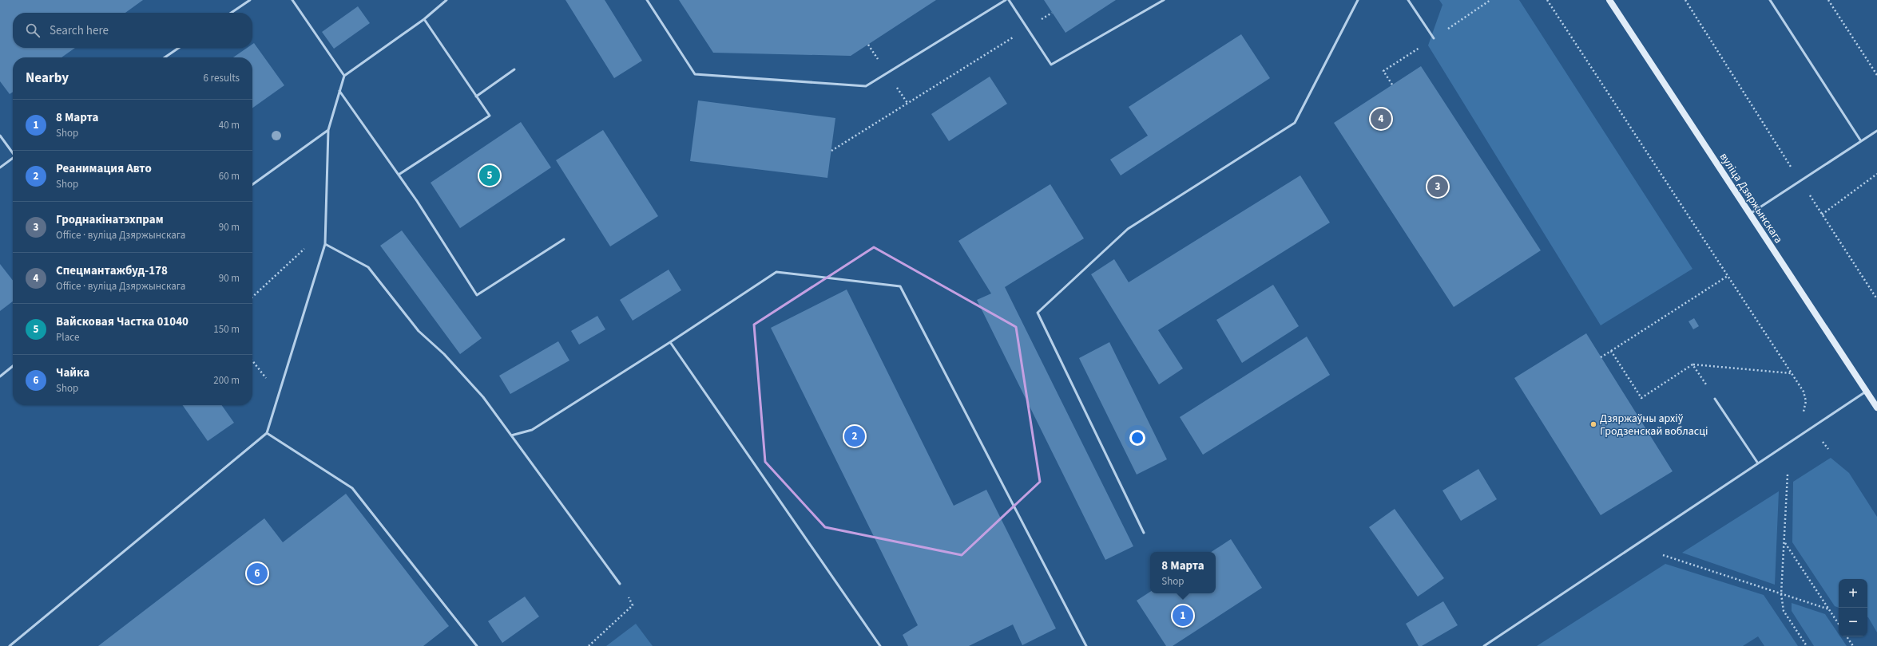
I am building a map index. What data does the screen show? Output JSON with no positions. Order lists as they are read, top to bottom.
{
  "streets": {
    "main road": ["вуліца Дзяржынскага"]
  },
  "places": ["Дзяржаўны архіў Гродзенскай вобласці"],
  "page": {
    "search": "Search here",
    "heading": ["Nearby", "6 results"],
    "list": [
      {
        "mark": "1",
        "name": "8 Марта",
        "note": "Shop",
        "value": "40 m"
      },
      {
        "mark": "2",
        "name": "Реанимация Авто",
        "note": "Shop",
        "value": "60 m"
      },
      {
        "mark": "3",
        "name": "Гроднакінатэхпрам",
        "note": "Office · вуліца Дзяржынскага",
        "value": "90 m"
      },
      {
        "mark": "4",
        "name": "Спецмантажбуд-178",
        "note": "Office · вуліца Дзяржынскага",
        "value": "90 m"
      },
      {
        "mark": "5",
        "name": "Вайсковая Частка 01040",
        "note": "Place",
        "value": "150 m"
      },
      {
        "mark": "6",
        "name": "Чайка",
        "note": "Shop",
        "value": "200 m"
      }
    ],
    "pins": [
      "4",
      "5",
      "3",
      "2",
      "6",
      "1"
    ],
    "popup": ["8 Марта", "Shop"],
    "map_buttons": ["+", "−"]
  }
}
